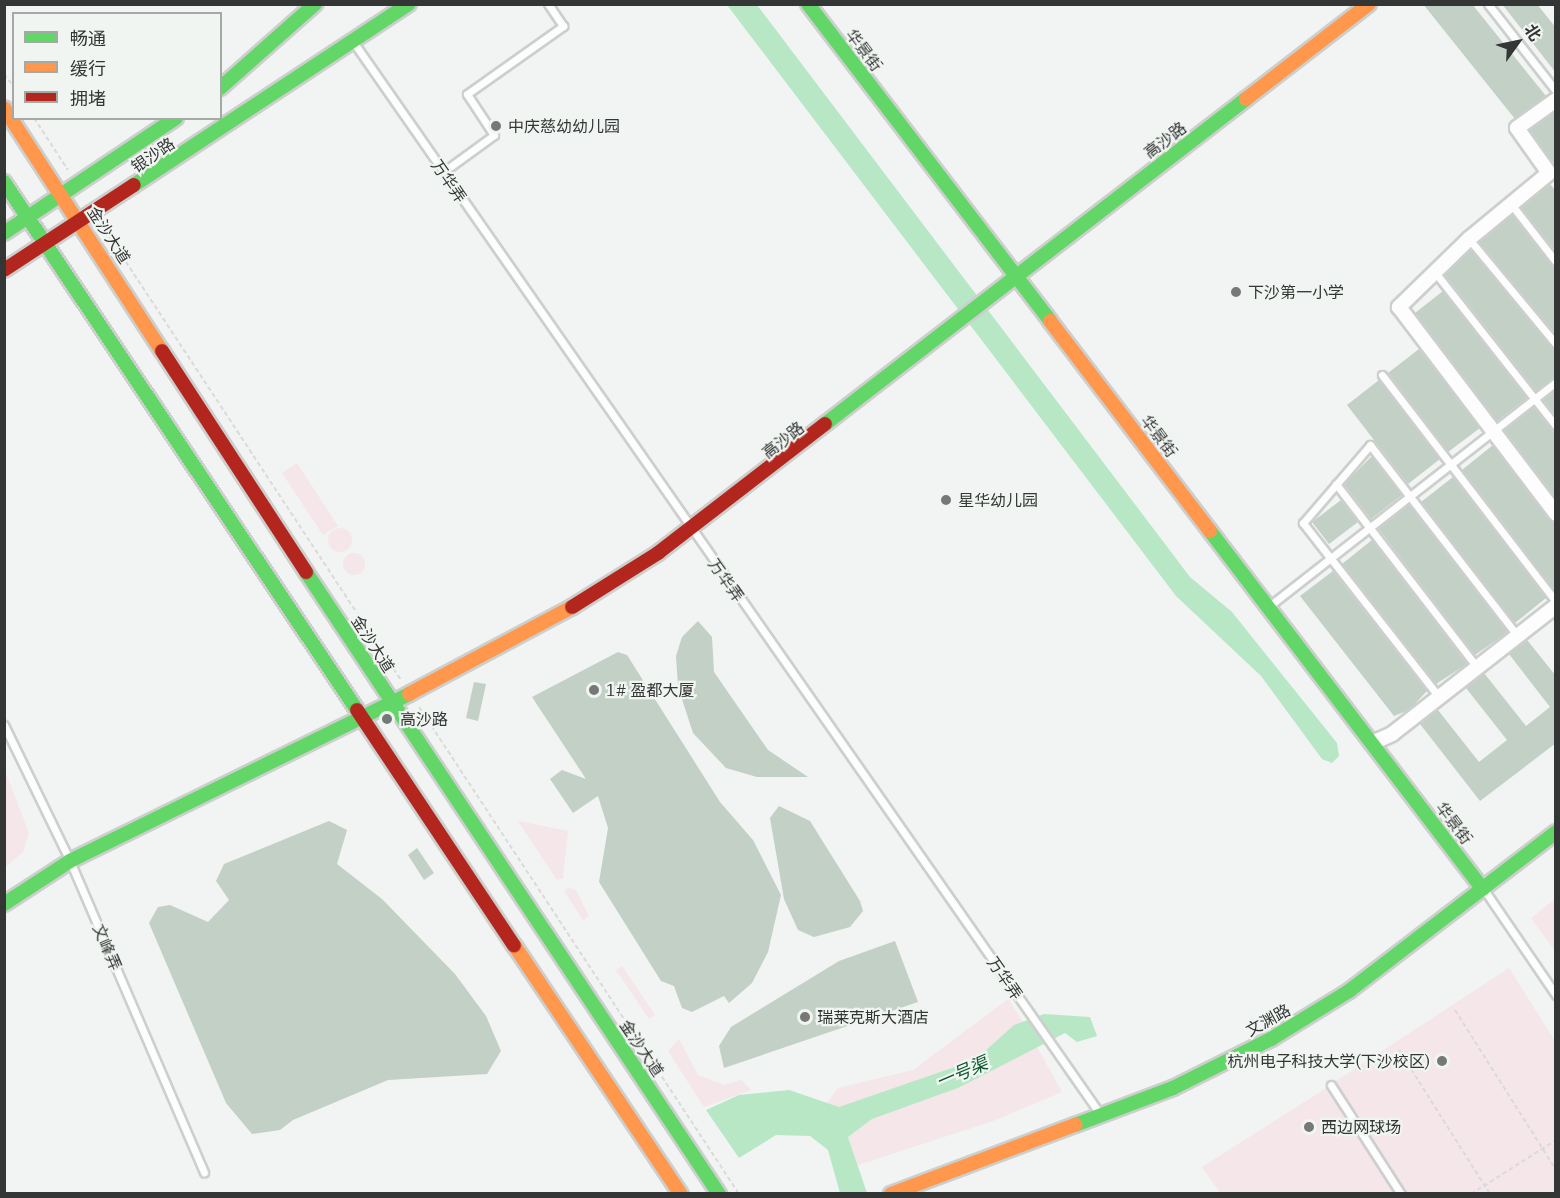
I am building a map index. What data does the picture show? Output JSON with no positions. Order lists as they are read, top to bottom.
{
  "streets": {
    "street": [
      "华景街",
      "高沙路",
      "银沙路",
      "金沙大道",
      "文渊路"
    ],
    "lane": ["万华弄", "文峰弄"]
  },
  "crossings": [
    ["华景街", "高沙路"],
    ["华景街", "文渊路"],
    ["高沙路", "万华弄"],
    ["高沙路", "金沙大道"],
    ["高沙路", "文峰弄"],
    ["银沙路", "万华弄"],
    ["银沙路", "金沙大道"],
    ["万华弄", "文渊路"]
  ],
  "water": ["一号渠"],
  "places": [
    "中庆慈幼幼儿园",
    "下沙第一小学",
    "星华幼儿园",
    "1# 盈都大厦",
    "高沙路",
    "瑞莱克斯大酒店",
    "杭州电子科技大学(下沙校区)",
    "西边网球场"
  ],
  "legend": ["畅通", "缓行", "拥堵"],
  "north": "top right"
}
